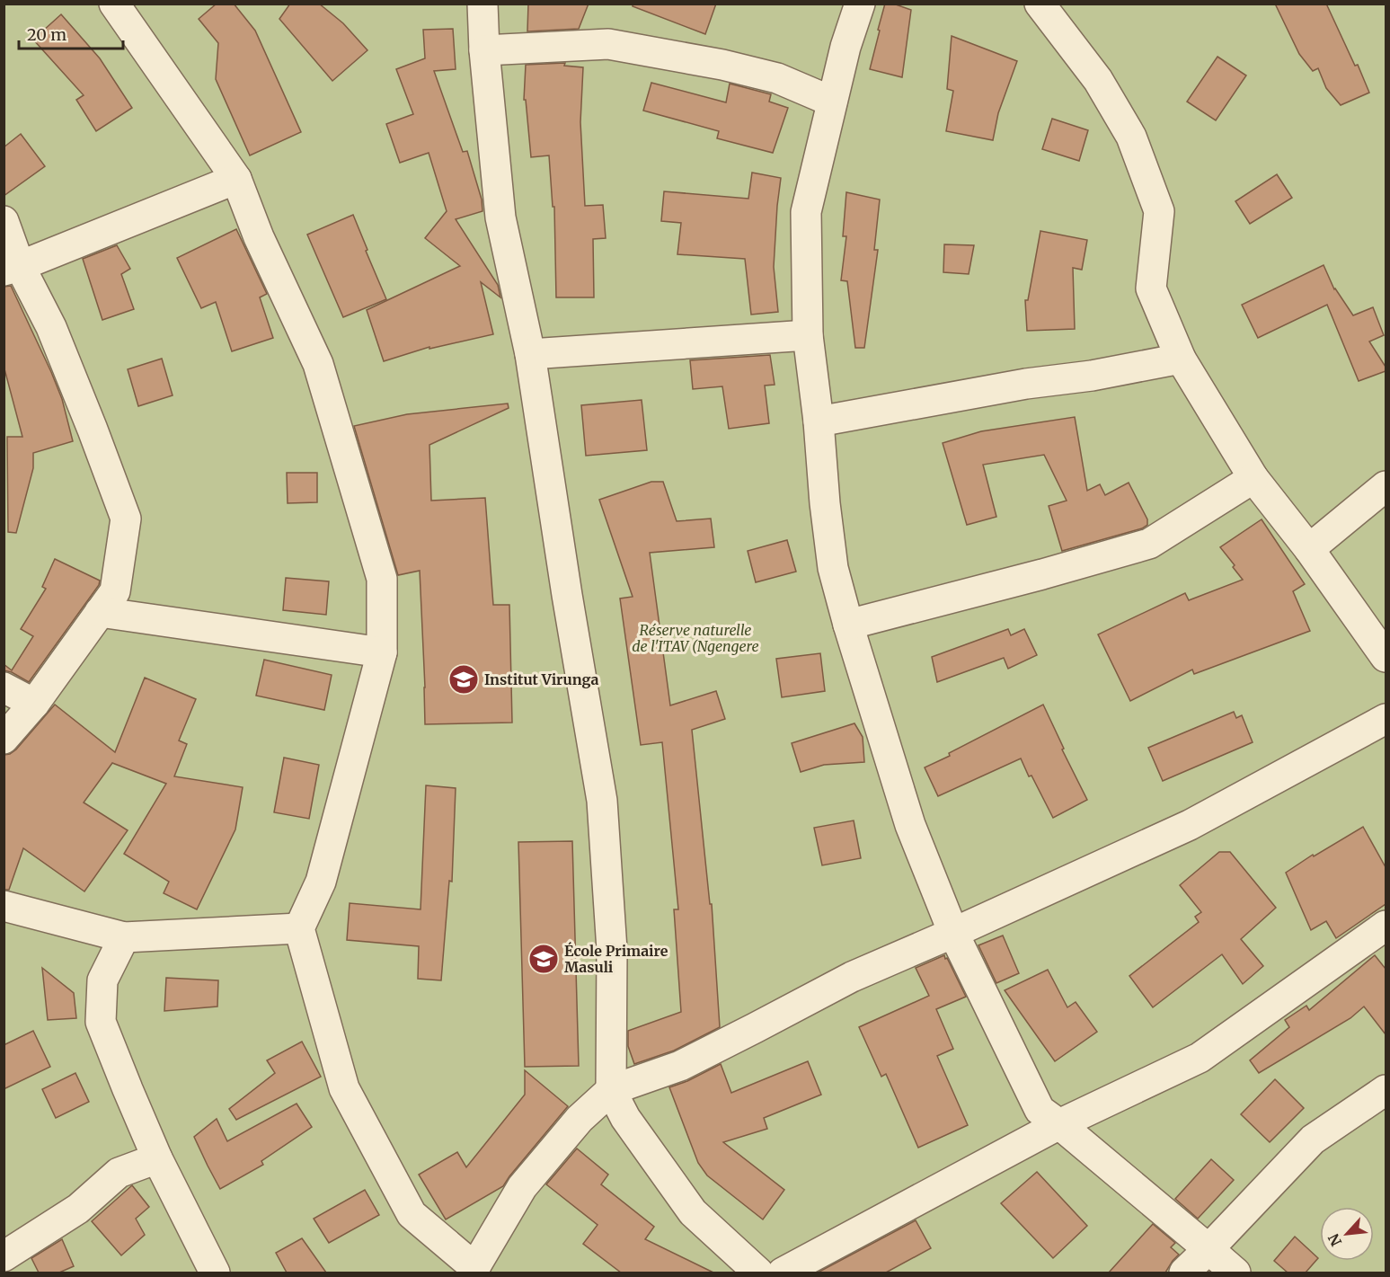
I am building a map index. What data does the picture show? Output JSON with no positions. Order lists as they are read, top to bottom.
{
  "parks": ["Réserve naturelle de l'ITAV (Ngengere"],
  "places": {
    "school or university": ["Institut Virunga", "École Primaire Masuli"]
  },
  "scale_bar": "20 m",
  "north": "bottom left"
}
